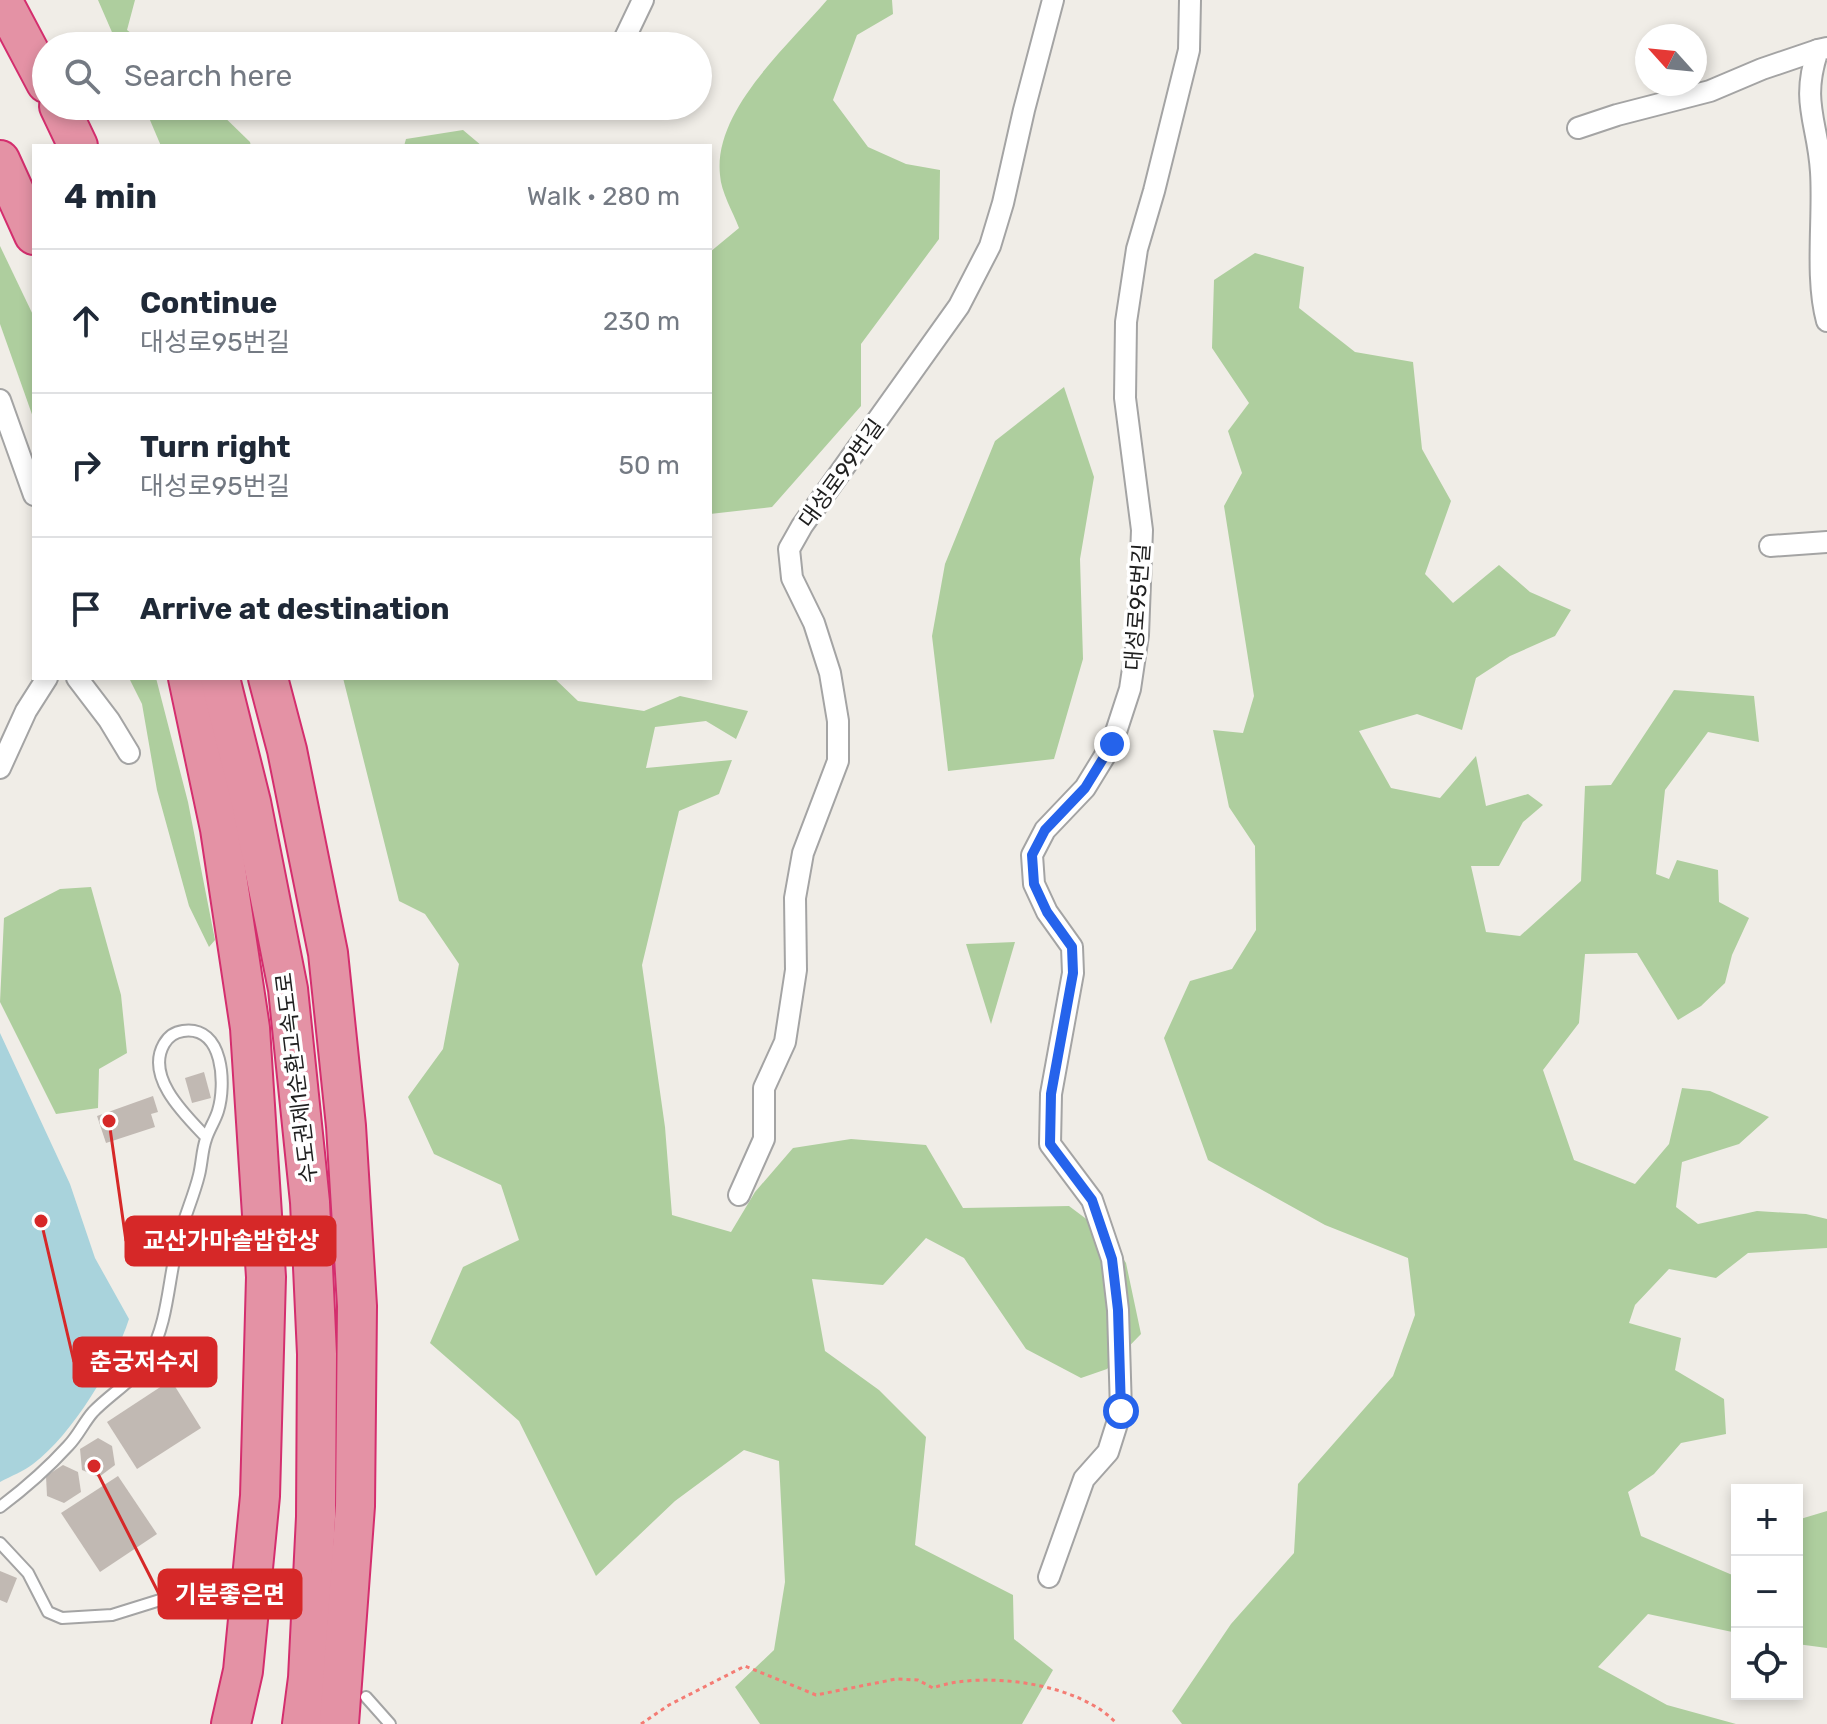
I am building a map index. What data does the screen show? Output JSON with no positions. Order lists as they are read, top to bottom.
{
  "streets": {
    "highway": ["수도권제1순환고속도로"],
    "street": ["대성로99번길", "대성로95번길"]
  },
  "places": ["교산가마솥밥한상", "춘궁저수지", "기분좋은면"],
  "north": "top left",
  "page": {
    "search": "Search here",
    "heading": ["4 min", "Walk · 280 m"],
    "list": [
      ["Continue", "대성로95번길", "230 m"],
      ["Turn right", "대성로95번길", "50 m"],
      "Arrive at destination"
    ],
    "map_buttons": ["+", "−"]
  }
}
